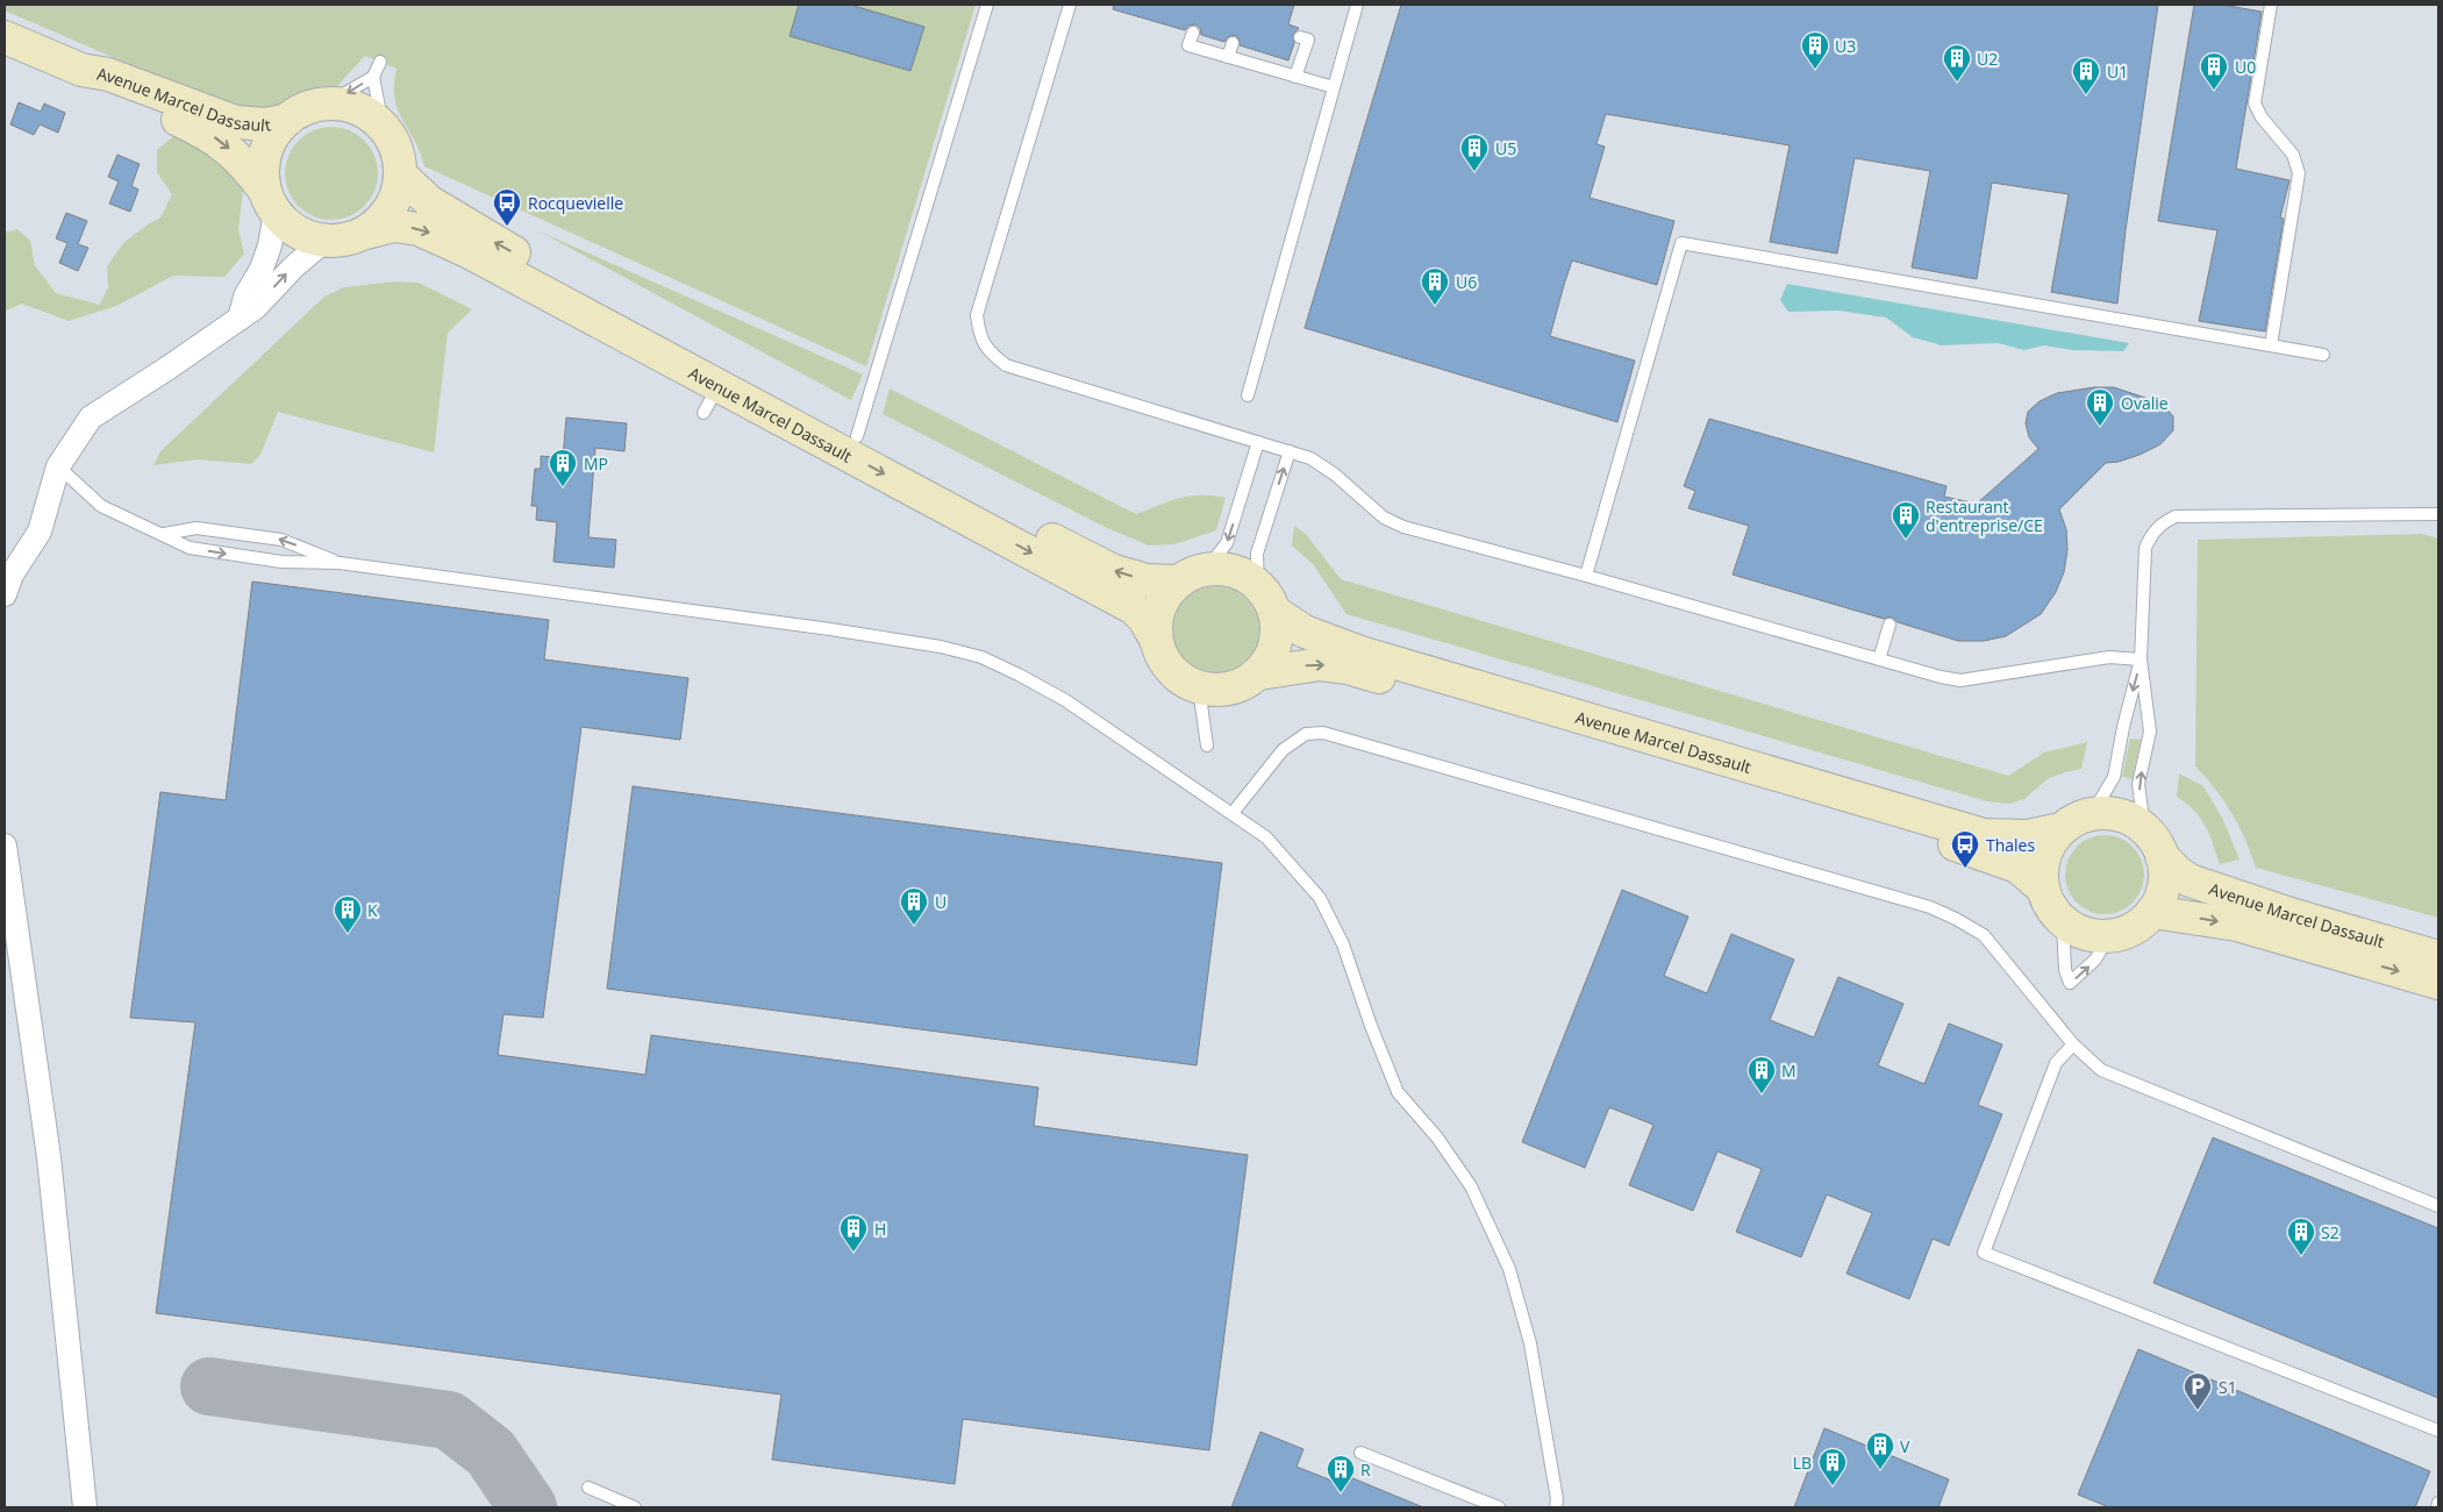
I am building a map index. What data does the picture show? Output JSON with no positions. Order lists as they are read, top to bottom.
{
  "streets": {
    "main road": ["Avenue Marcel Dassault"]
  },
  "places": {
    "building": [
      "U3",
      "U2",
      "U0",
      "U1",
      "U5",
      "U6",
      "Ovalie",
      "MP",
      "Restaurant d'entreprise/CE",
      "U",
      "K",
      "M",
      "H",
      "S2",
      "V",
      "LB",
      "R"
    ],
    "bus stop": ["Rocquevielle", "Thales"],
    "parking": ["S1"]
  }
}
